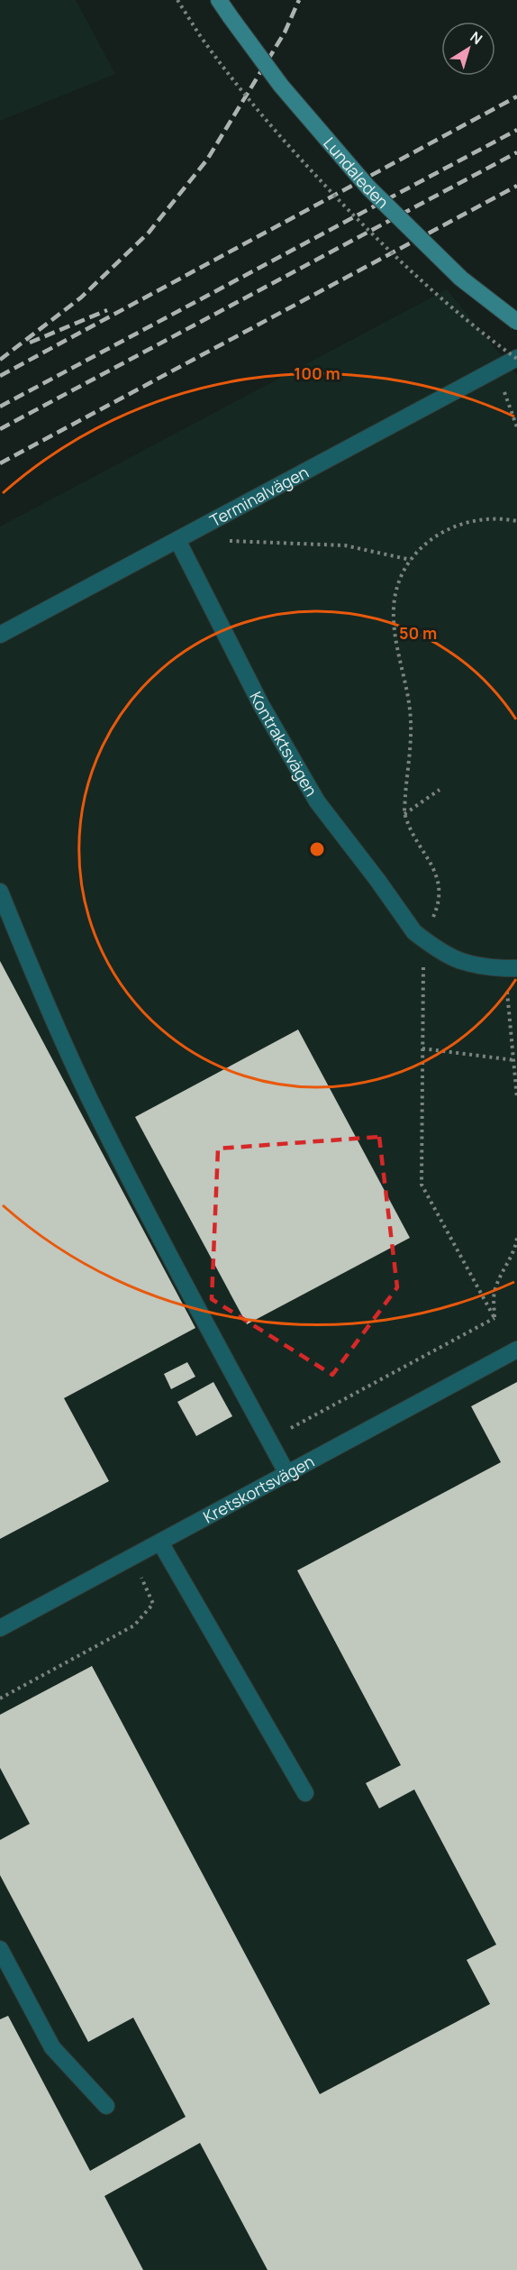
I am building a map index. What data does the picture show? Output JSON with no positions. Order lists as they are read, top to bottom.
{
  "streets": {
    "main road": ["Lundaleden"],
    "street": ["Terminalvägen", "Kontraktsvägen", "Kretskortsvägen"]
  },
  "crossings": [
    ["Terminalvägen", "Kontraktsvägen"]
  ],
  "north": "top right",
  "rings": ["100 m", "50 m"]
}
